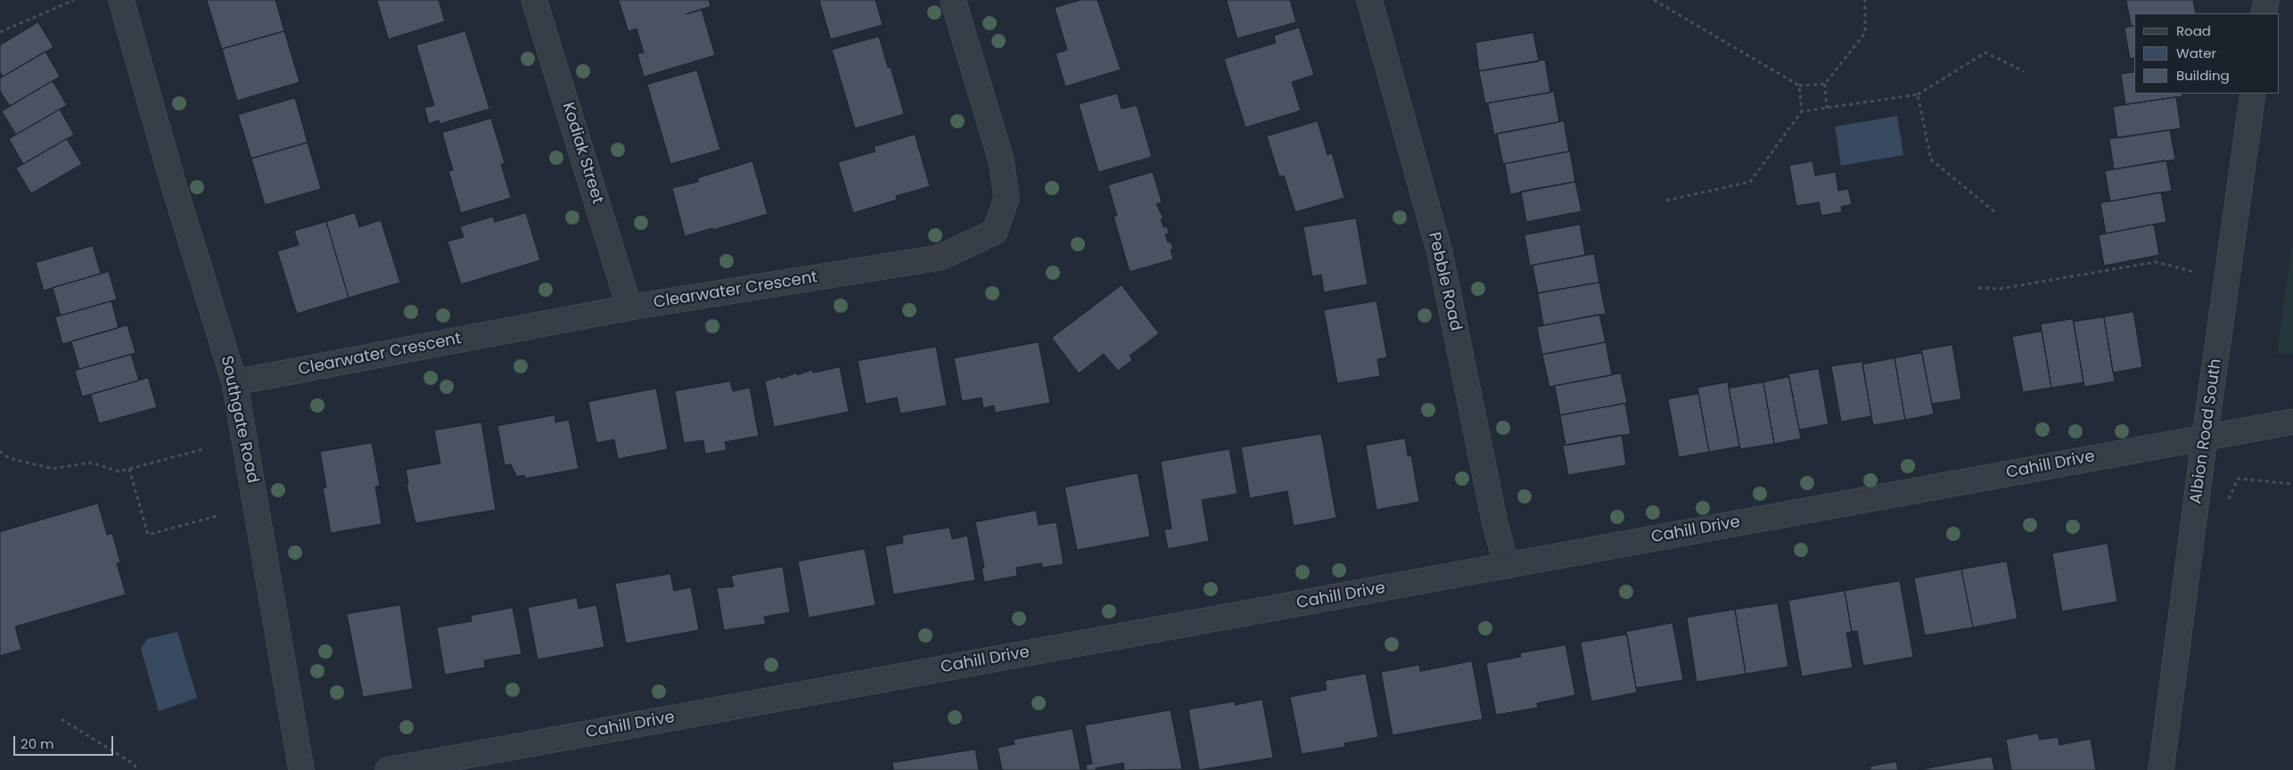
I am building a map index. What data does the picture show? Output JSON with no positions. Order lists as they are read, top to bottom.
{
  "streets": {
    "street": [
      "Kodiak Street",
      "Pebble Road",
      "Clearwater Crescent",
      "Southgate Road",
      "Albion Road South",
      "Cahill Drive"
    ]
  },
  "crossings": [
    ["Kodiak Street", "Clearwater Crescent"],
    ["Pebble Road", "Cahill Drive"],
    ["Clearwater Crescent", "Southgate Road"],
    ["Albion Road South", "Cahill Drive"]
  ],
  "legend": ["Road", "Water", "Building"],
  "scale_bar": "20 m"
}
